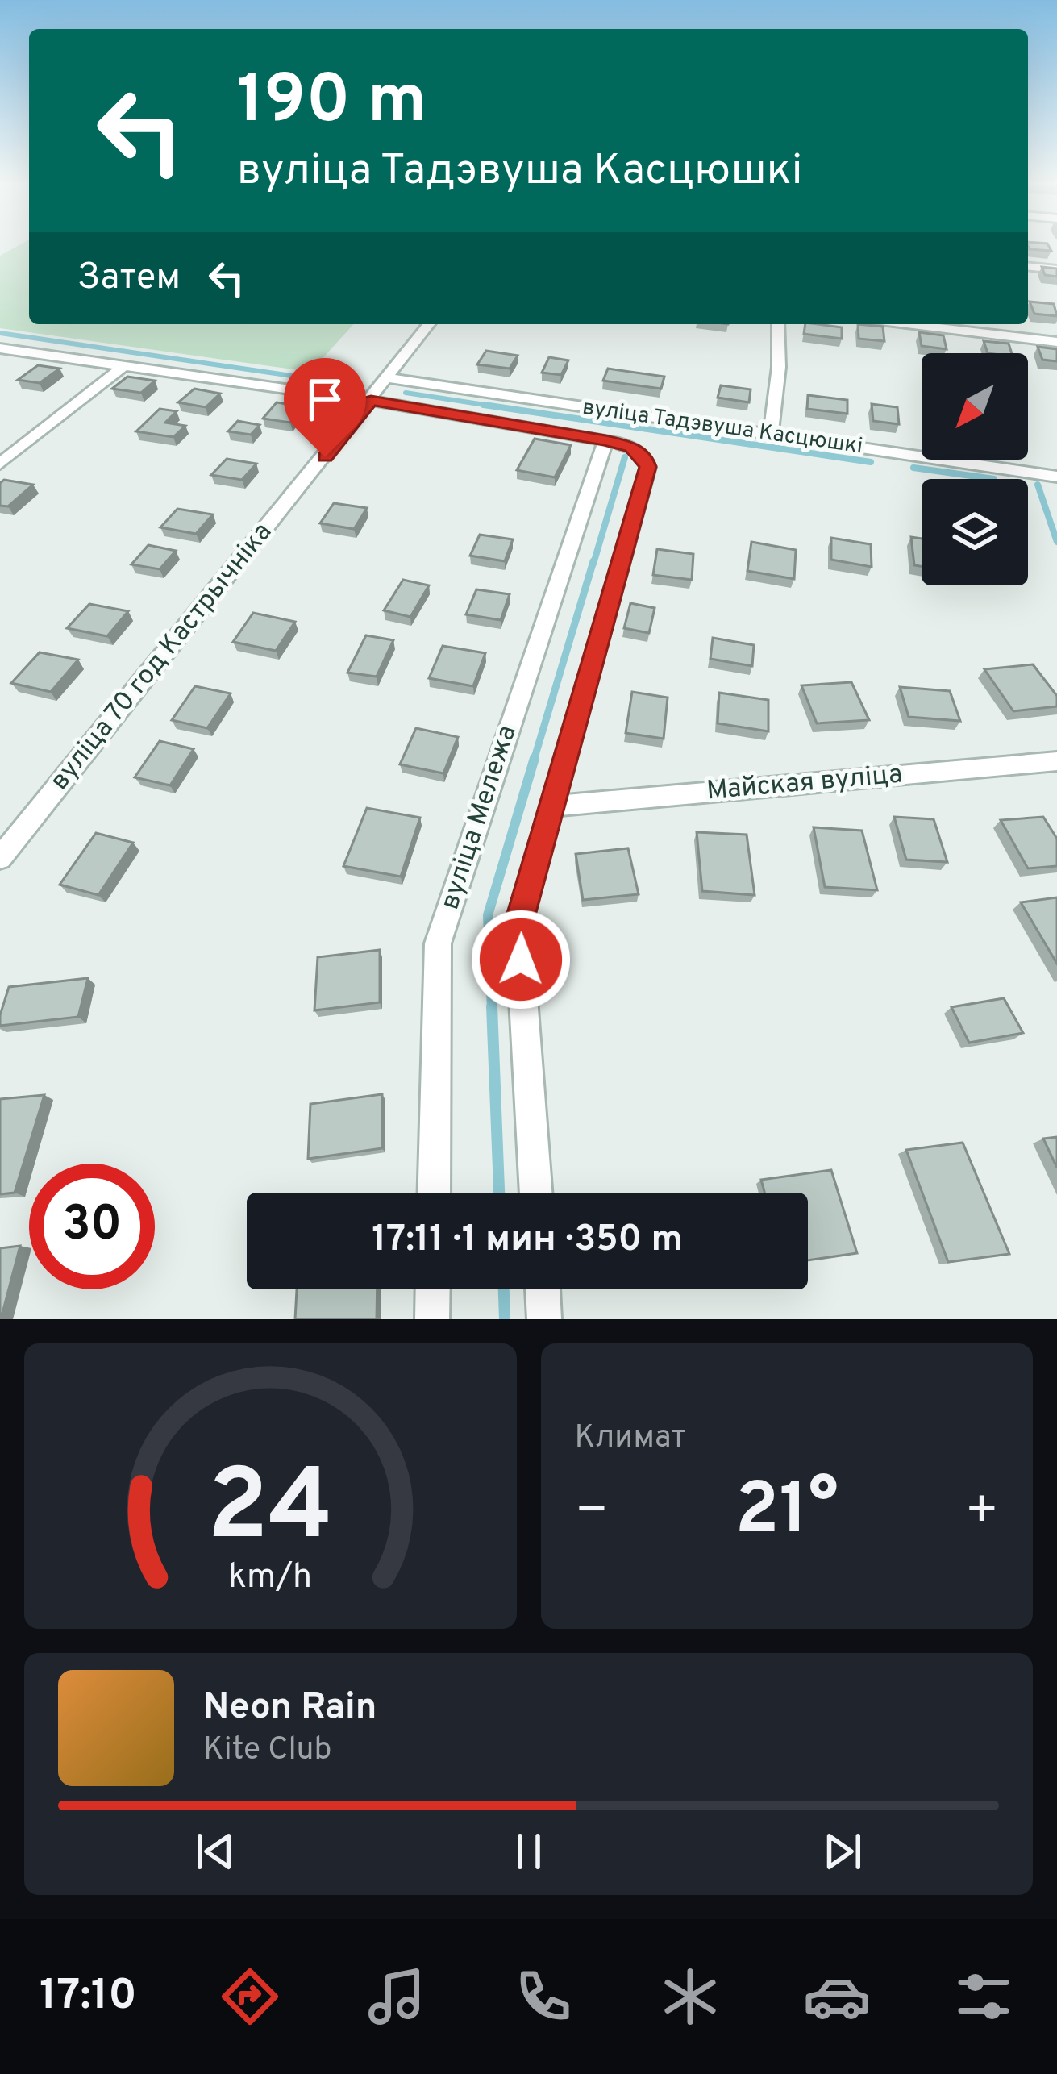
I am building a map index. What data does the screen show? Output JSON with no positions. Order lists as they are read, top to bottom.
{
  "streets": {
    "street": [
      "вуліца Тадэвуша Касцюшкі",
      "вуліца 70 год Кастрычніка",
      "Майская вуліца",
      "вуліца Мележа"
    ]
  },
  "crossings": [
    ["вуліца Тадэвуша Касцюшкі", "вуліца 70 год Кастрычніка"],
    ["вуліца Тадэвуша Касцюшкі", "Майская вуліца"],
    ["вуліца Тадэвуша Касцюшкі", "вуліца Мележа"]
  ],
  "north": "bottom left",
  "page": {
    "turn": ["190 m", "вуліца Тадэвуша Касцюшкі"],
    "then": "Затем",
    "limit": "30",
    "trip": "17:11 · 1 мин · 350 m",
    "tile": "Климат",
    "heat": ["−", "21°", "+"],
    "song": ["Neon Rain", "Kite Club"],
    "tabs": "17:10",
    "gauge": ["24", "km/h"]
  }
}
